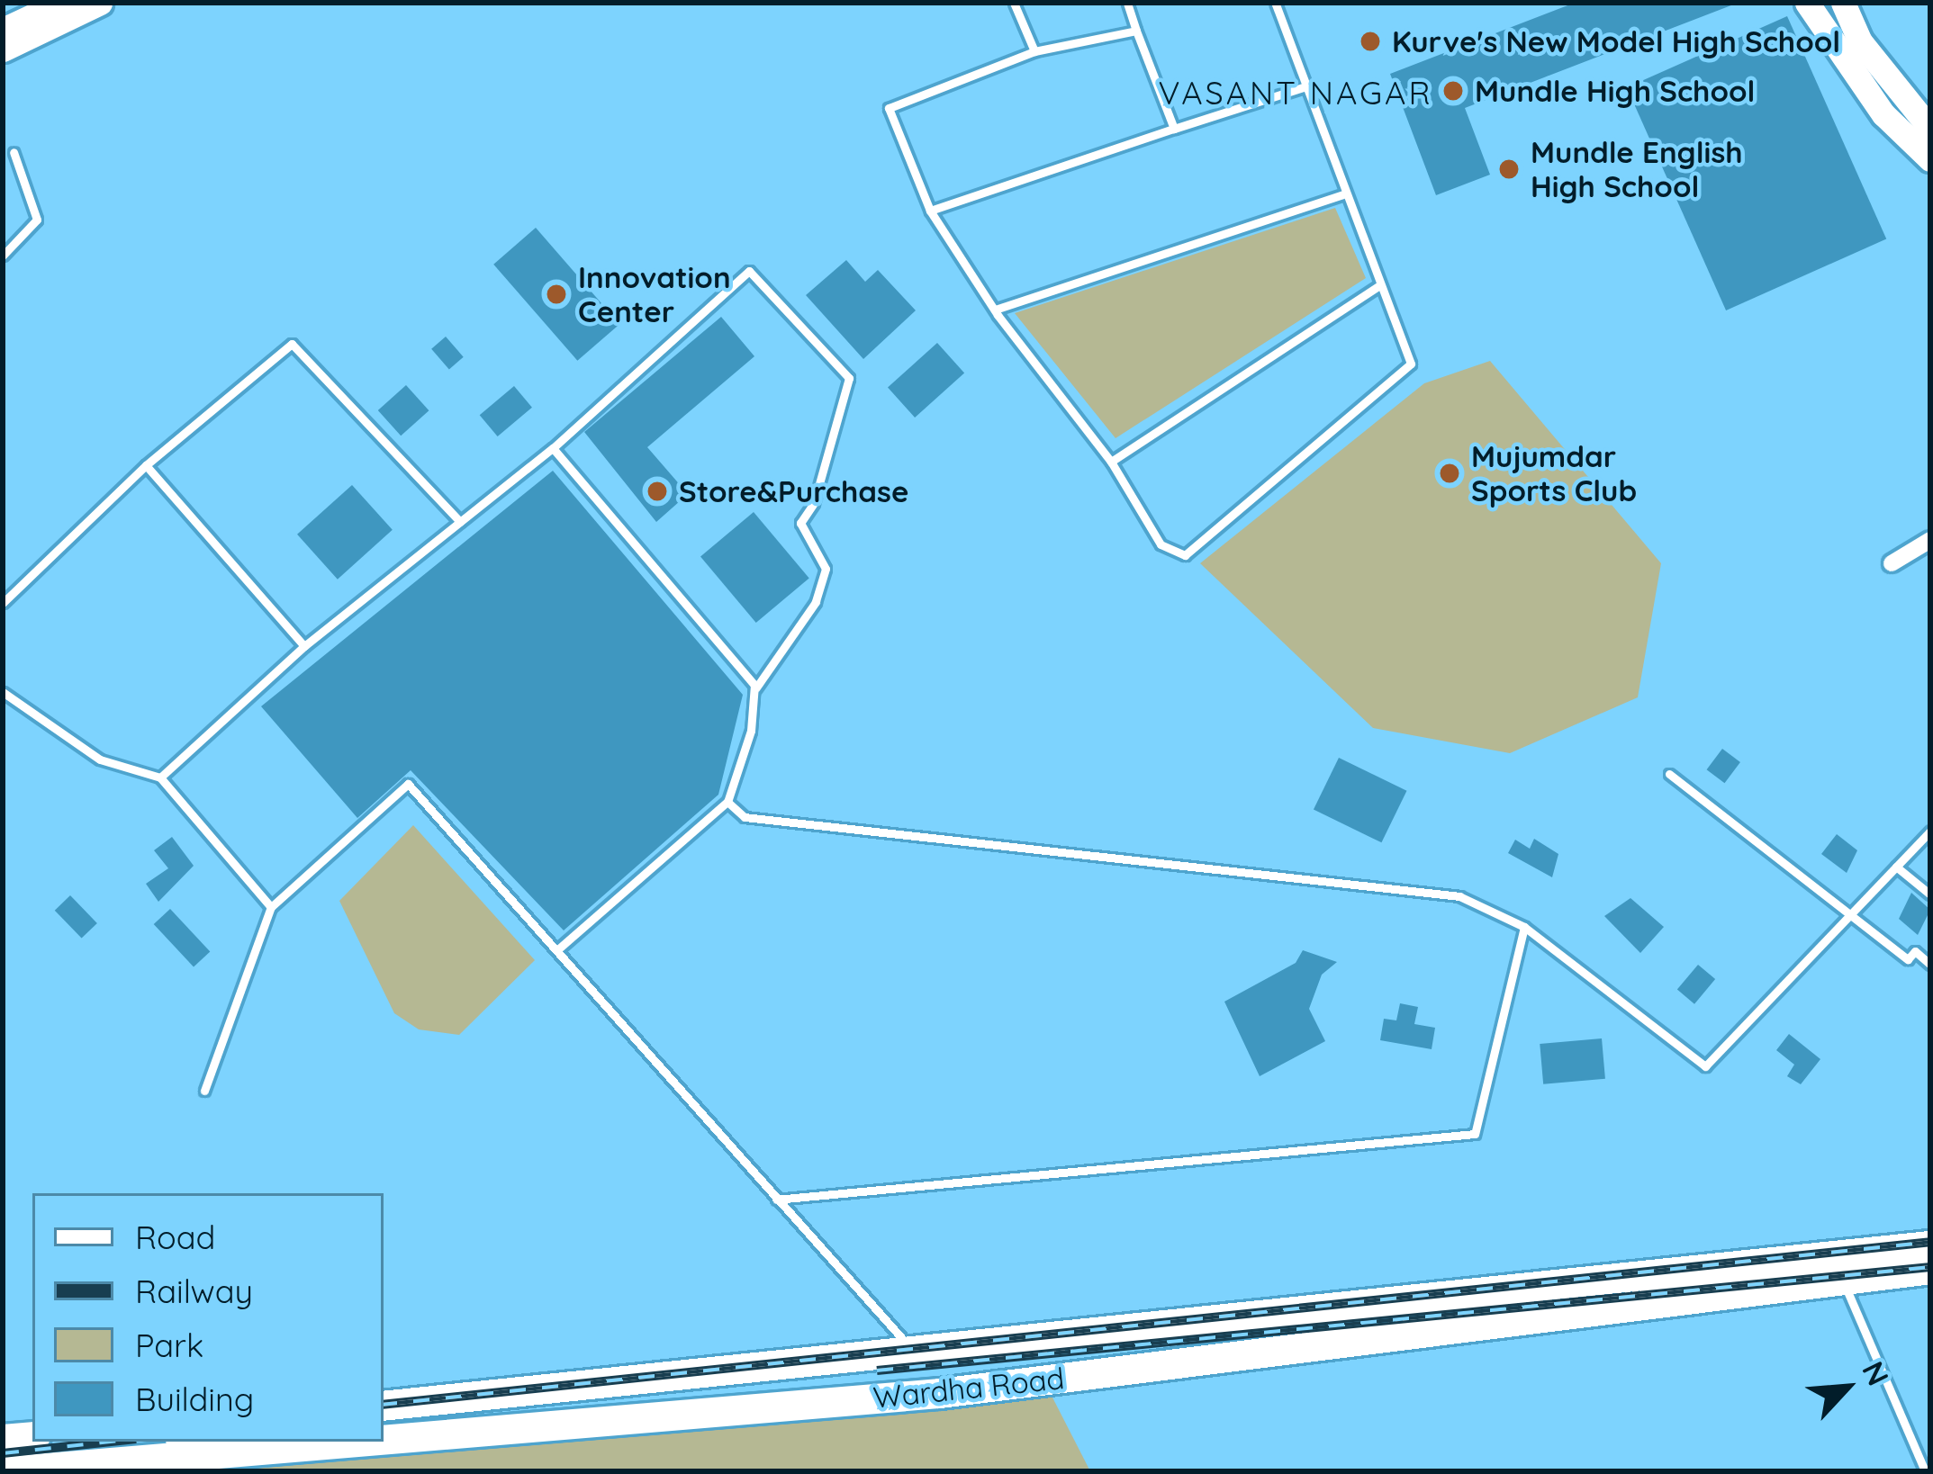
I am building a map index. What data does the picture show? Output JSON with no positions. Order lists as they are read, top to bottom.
{
  "streets": {
    "highway": ["Wardha Road"]
  },
  "districts": ["VASANT NAGAR"],
  "places": [
    "Kurve's New Model High School",
    "Mundle High School",
    "Mundle English High School",
    "Innovation Center",
    "Mujumdar Sports Club",
    "Store&Purchase"
  ],
  "legend": [
    "Road",
    "Railway",
    "Park",
    "Building"
  ],
  "north": "top right"
}
